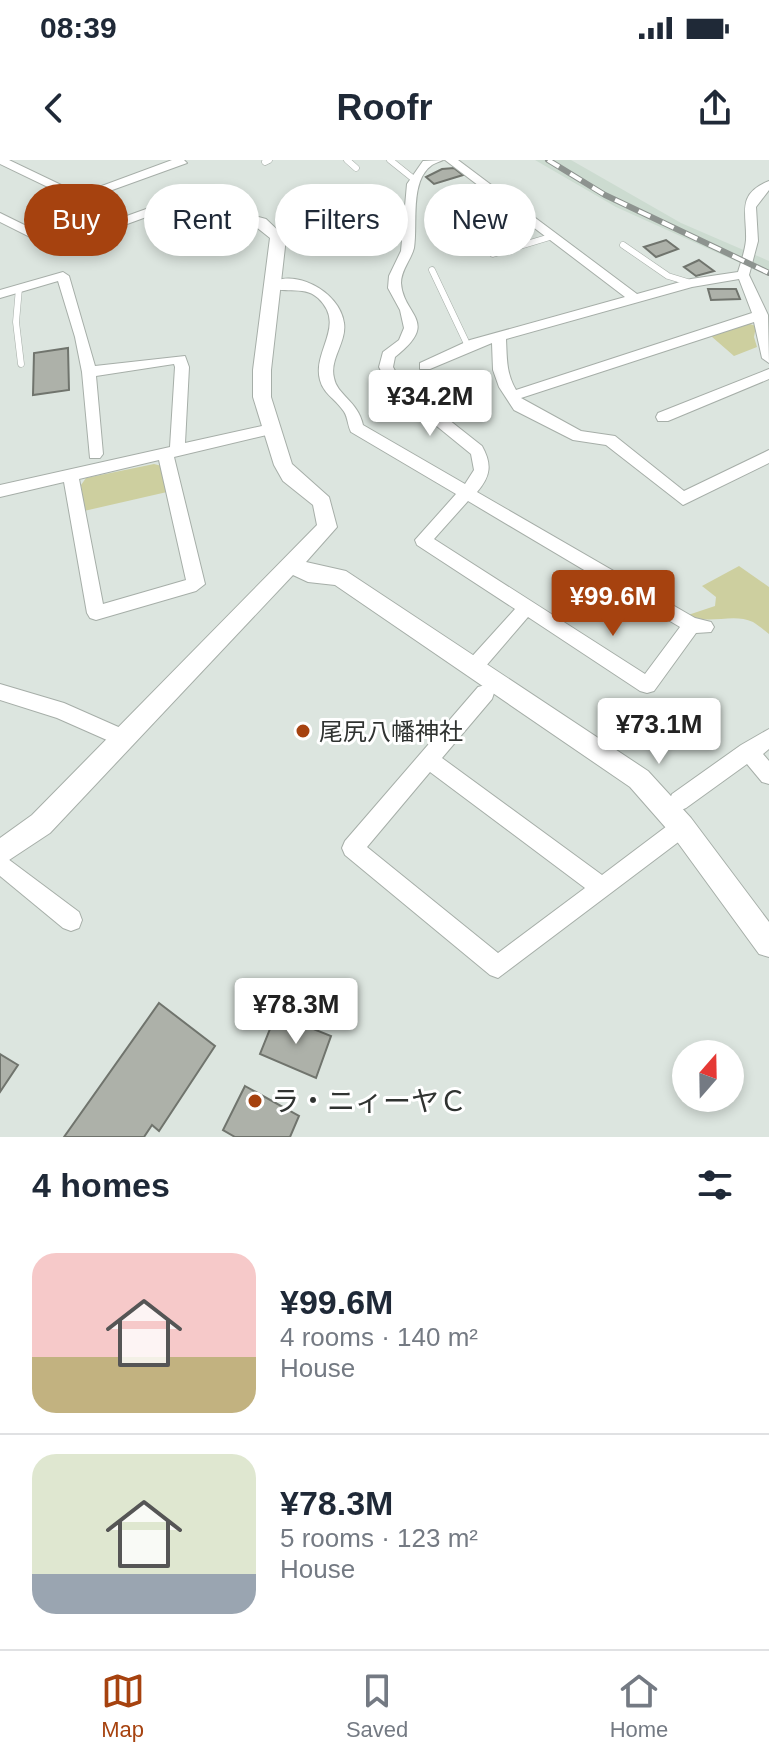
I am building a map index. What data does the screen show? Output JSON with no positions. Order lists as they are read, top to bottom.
{
  "places": ["尾尻八幡神社", "ラ・ニィーヤＣ"],
  "north": "top",
  "page": {
    "status": "08:39",
    "header": "Roofr",
    "chip": [
      "Buy",
      "Rent",
      "Filters",
      "New"
    ],
    "price": [
      "¥34.2M",
      "¥99.6M",
      "¥73.1M",
      "¥78.3M"
    ],
    "heading": "4 homes",
    "list": [
      {
        "name": "¥99.6M",
        "note": "4 rooms · 140 m² · House"
      },
      {
        "name": "¥78.3M",
        "note": "5 rooms · 123 m² · House"
      }
    ],
    "tabs": ["Map", "Saved", "Home"]
  }
}
